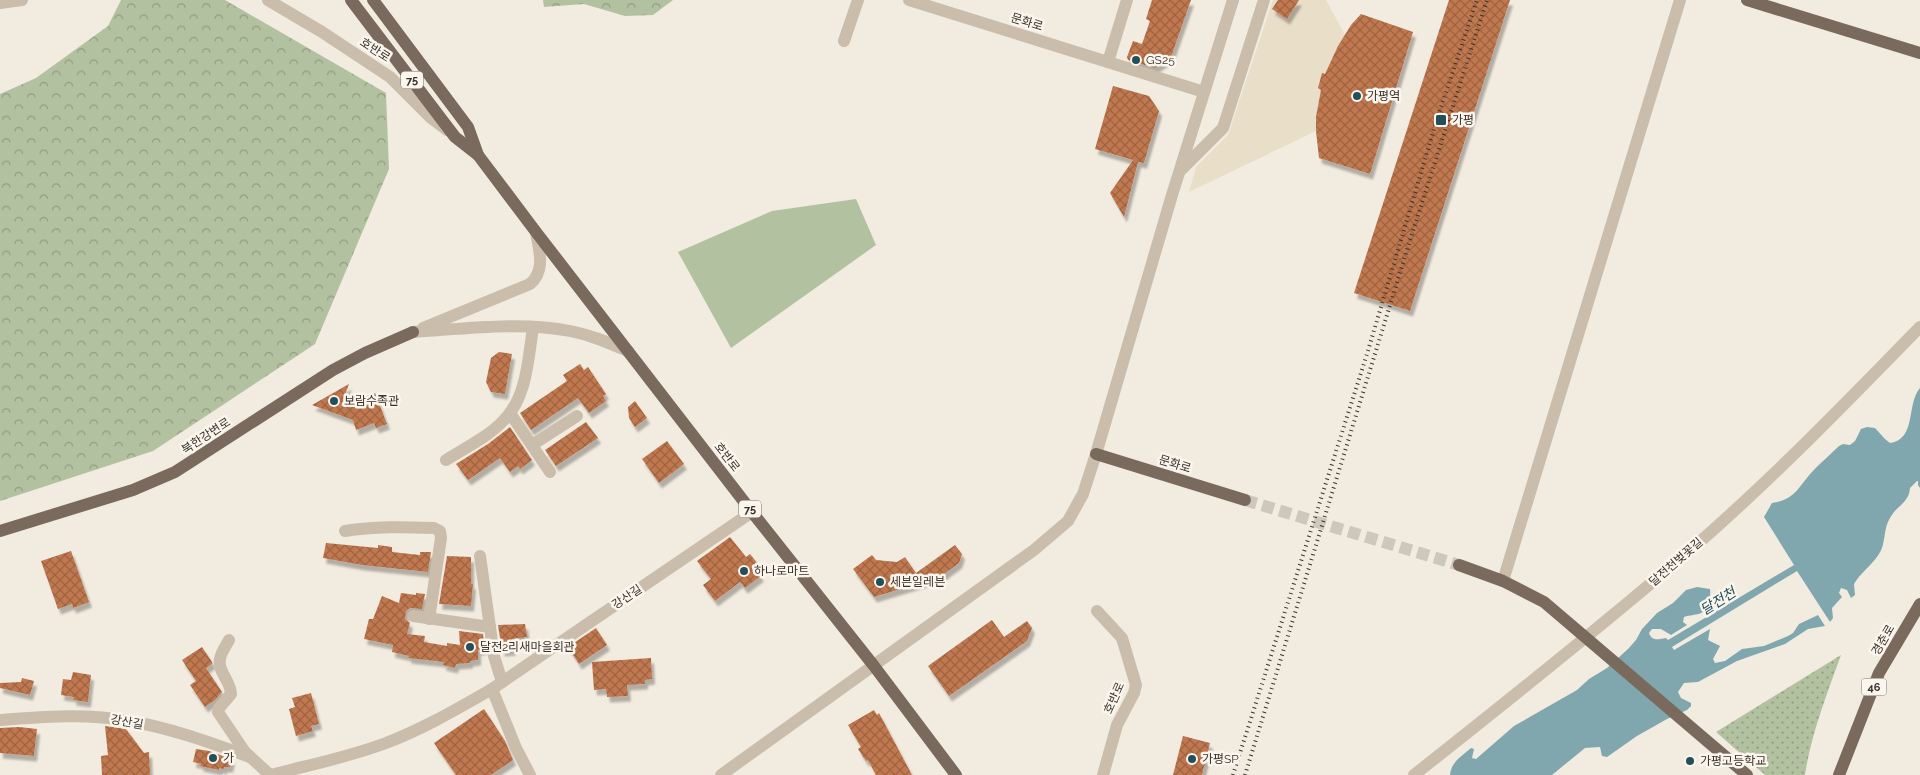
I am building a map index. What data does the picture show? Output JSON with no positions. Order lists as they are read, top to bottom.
{
  "streets": {
    "main road": [
      "문화로",
      "호반로",
      "75",
      "북한강변로",
      "경춘로",
      "46"
    ],
    "street": ["달전천벚꽃길", "강산길"]
  },
  "crossings": [
    ["호반로", "강산길"]
  ],
  "water": ["달전천"],
  "places": {
    "other": [
      "GS25",
      "가평역",
      "보람수족관",
      "하나로마트",
      "세븐일레븐",
      "달전2리새마을회관",
      "가",
      "가평SP",
      "가평고등학교"
    ],
    "transit": ["가평"]
  }
}
